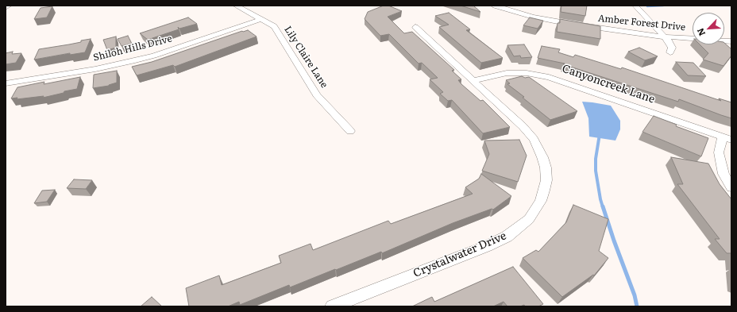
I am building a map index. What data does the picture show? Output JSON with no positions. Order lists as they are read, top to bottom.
{
  "streets": {
    "street": [
      "Amber Forest Drive",
      "Shiloh Hills Drive",
      "Lily Claire Lane",
      "Canyoncreek Lane",
      "Crystalwater Drive"
    ]
  },
  "crossings": [
    ["Shiloh Hills Drive", "Lily Claire Lane"],
    ["Canyoncreek Lane", "Crystalwater Drive"]
  ],
  "north": "bottom left"
}
